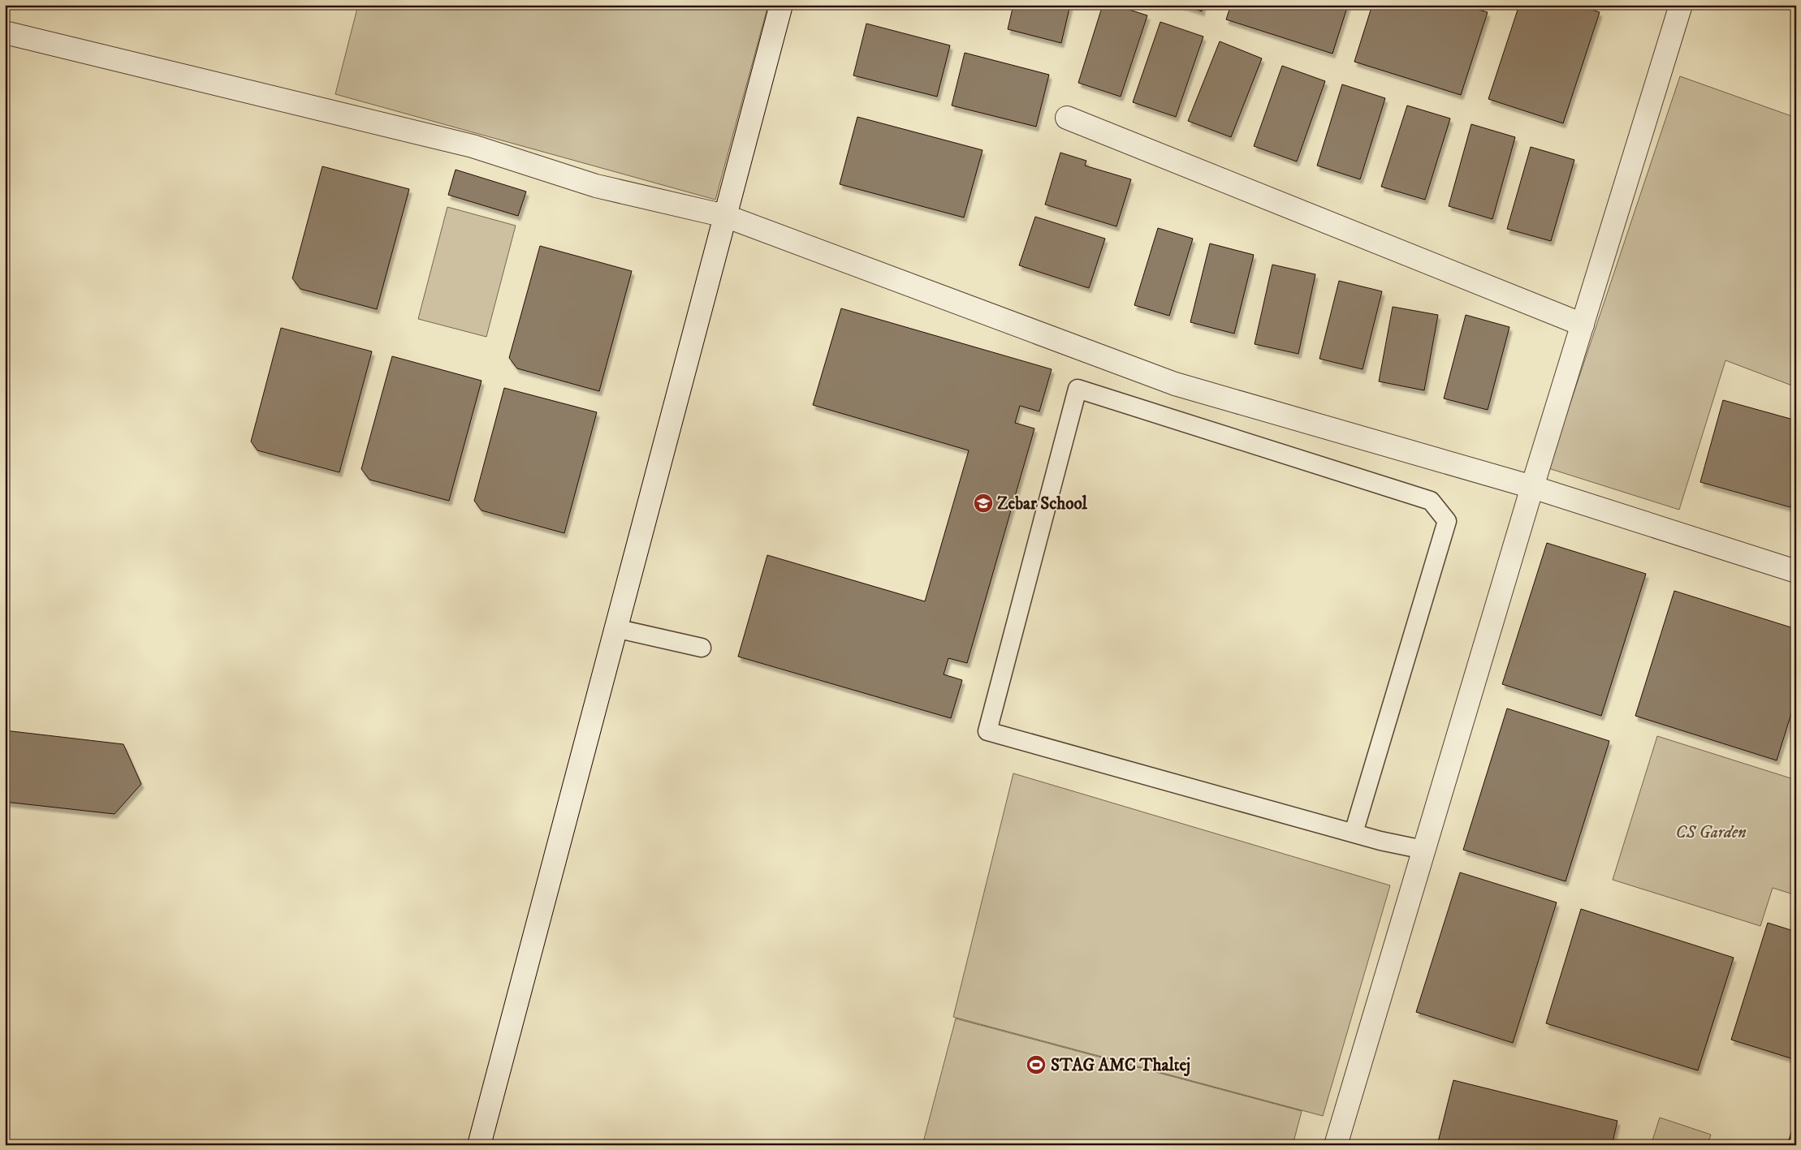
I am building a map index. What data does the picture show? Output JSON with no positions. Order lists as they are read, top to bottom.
{
  "parks": ["CS Garden"],
  "places": {
    "school or university": ["Zebar School"],
    "sports": ["STAG AMC Thaltej"]
  }
}
